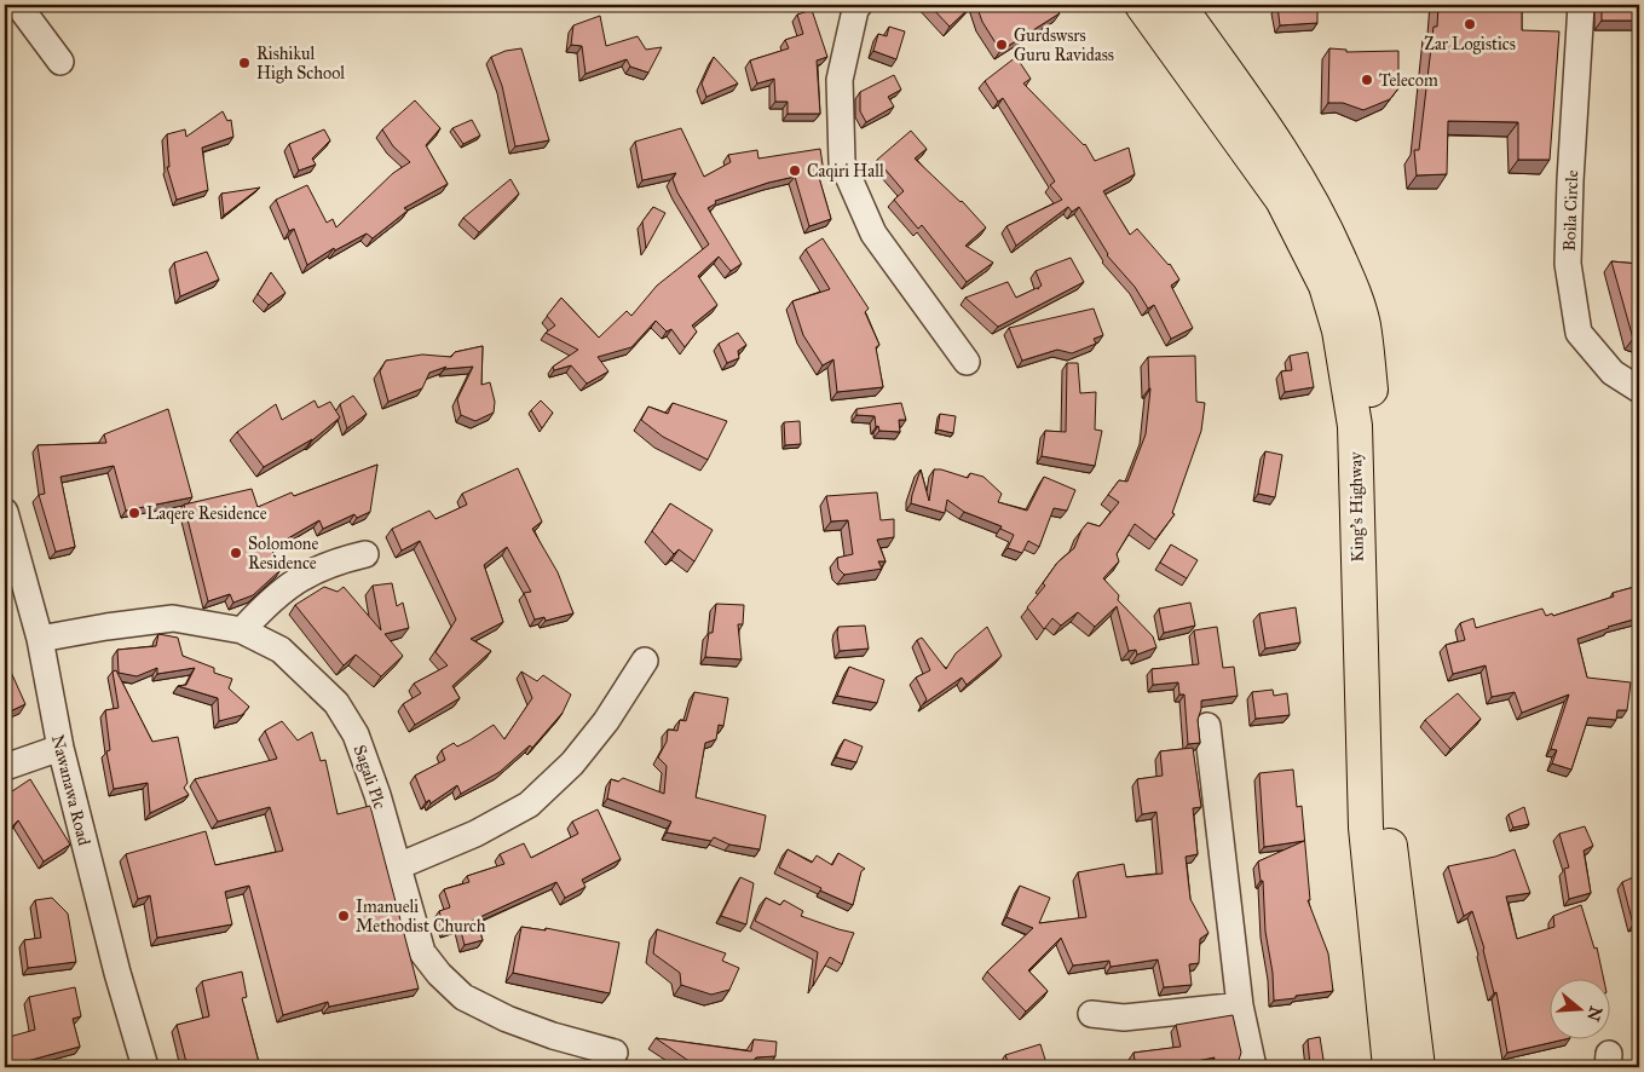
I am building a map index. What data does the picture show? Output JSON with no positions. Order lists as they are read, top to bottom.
{
  "streets": {
    "highway": ["King's Highway"],
    "street": ["Boila Circle", "Sagali Plc", "Nawanawa Road"]
  },
  "crossings": [
    ["Sagali Plc", "Nawanawa Road"]
  ],
  "places": [
    "Zar Logistics",
    "Gurdswsrs Guru Ravidass",
    "Rishikul High School",
    "Telecom",
    "Caqiri Hall",
    "Laqere Residence",
    "Solomone Residence",
    "Imanueli Methodist Church"
  ],
  "north": "right"
}
